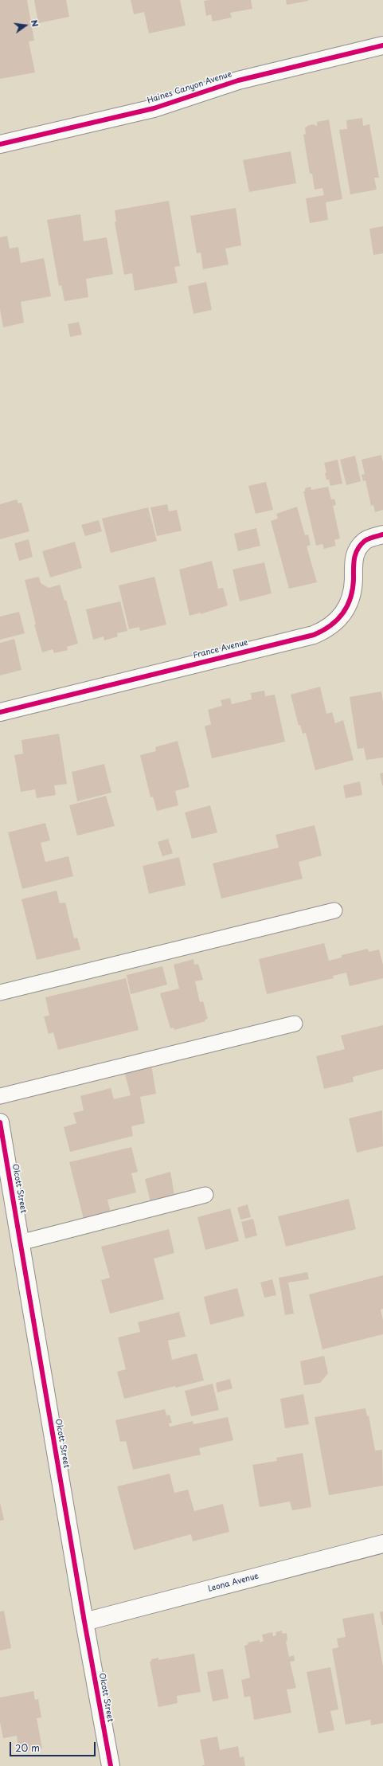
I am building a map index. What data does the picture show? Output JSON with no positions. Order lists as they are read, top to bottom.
{
  "streets": {
    "street": [
      "Haines Canyon Avenue",
      "France Avenue",
      "Olcott Street",
      "Leona Avenue"
    ]
  },
  "crossings": [
    ["Olcott Street", "Leona Avenue"]
  ],
  "scale_bar": "20 m",
  "north": "right"
}
